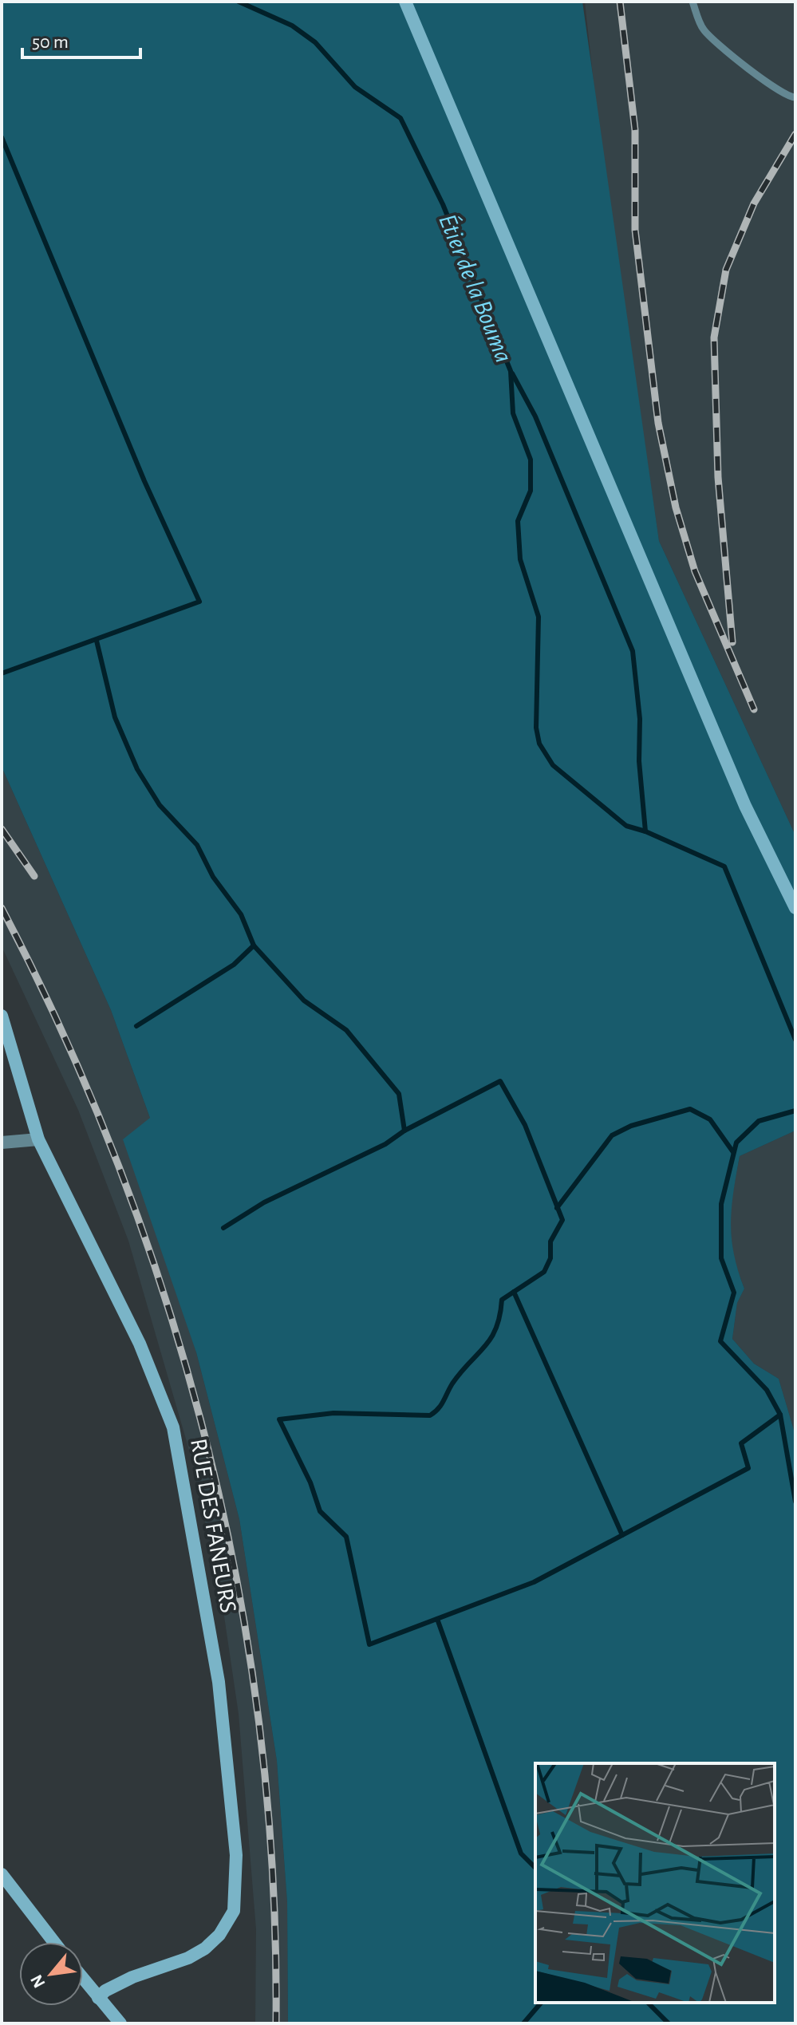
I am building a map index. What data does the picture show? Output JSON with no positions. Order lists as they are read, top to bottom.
{
  "streets": {
    "street": ["RUE DES FANEURS"]
  },
  "water": ["Étier de la Bouma"],
  "scale_bar": "50 m",
  "north": "bottom left"
}
